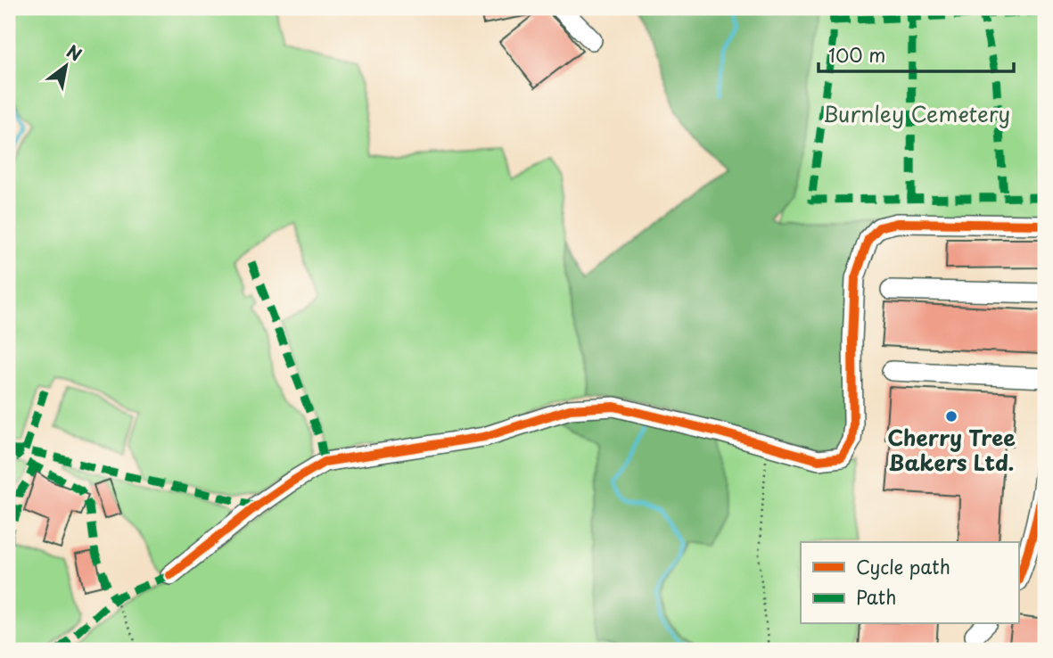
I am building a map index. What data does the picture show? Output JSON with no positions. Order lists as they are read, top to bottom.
{
  "parks": ["Burnley Cemetery"],
  "places": ["Cherry Tree Bakers Ltd."],
  "legend": ["Cycle path", "Path"],
  "scale_bar": "100 m",
  "north": "top right"
}
